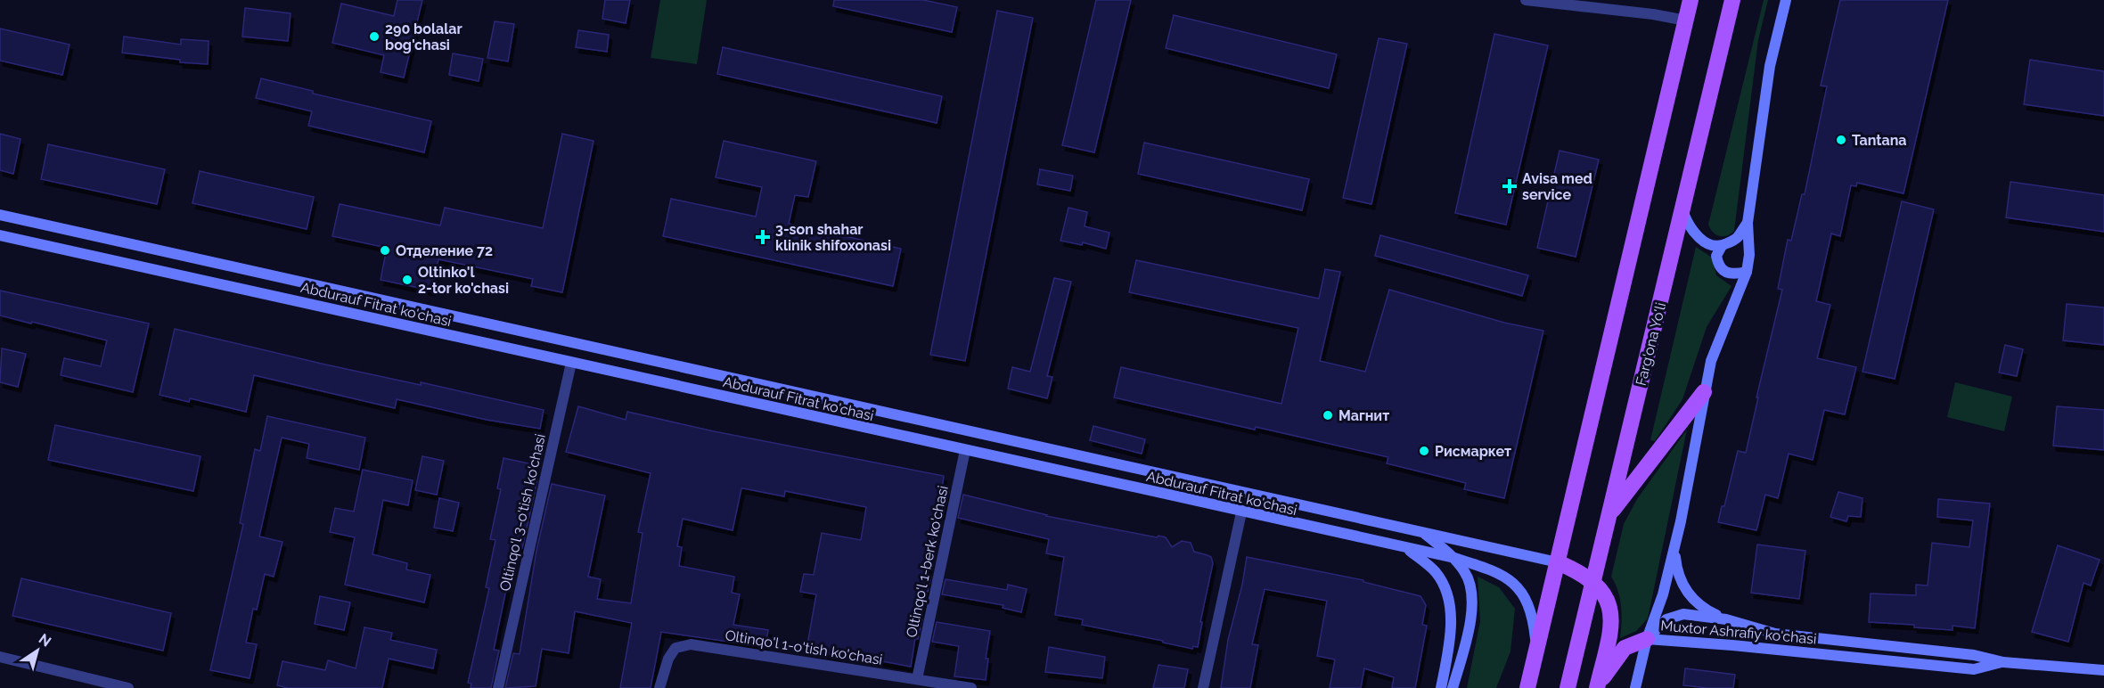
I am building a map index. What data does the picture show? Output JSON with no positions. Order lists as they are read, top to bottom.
{
  "streets": {
    "main road": [
      "Abdurauf Fitrat ko'chasi",
      "Farg'ona Yo'li",
      "Oltinqo'l 3-o'tish ko'chasi",
      "Muxtor Ashrafiy ko'chasi"
    ],
    "street": ["Oltinqo'l 1-berk ko'chasi", "Oltinqo'l 1-o'tish ko'chasi"]
  },
  "crossings": [
    ["Abdurauf Fitrat ko'chasi", "Oltinqo'l 3-o'tish ko'chasi"],
    ["Abdurauf Fitrat ko'chasi", "Oltinqo'l 1-berk ko'chasi"],
    ["Oltinqo'l 1-berk ko'chasi", "Oltinqo'l 1-o'tish ko'chasi"]
  ],
  "places": {
    "other": [
      "290 bolalar bog'chasi",
      "Tantana",
      "Отделение 72",
      "Oltinko'l 2-tor ko'chasi",
      "Магнит",
      "Рисмаркет"
    ],
    "health": ["Avisa med service", "3-son shahar klinik shifoxonasi"]
  },
  "north": "top right"
}
